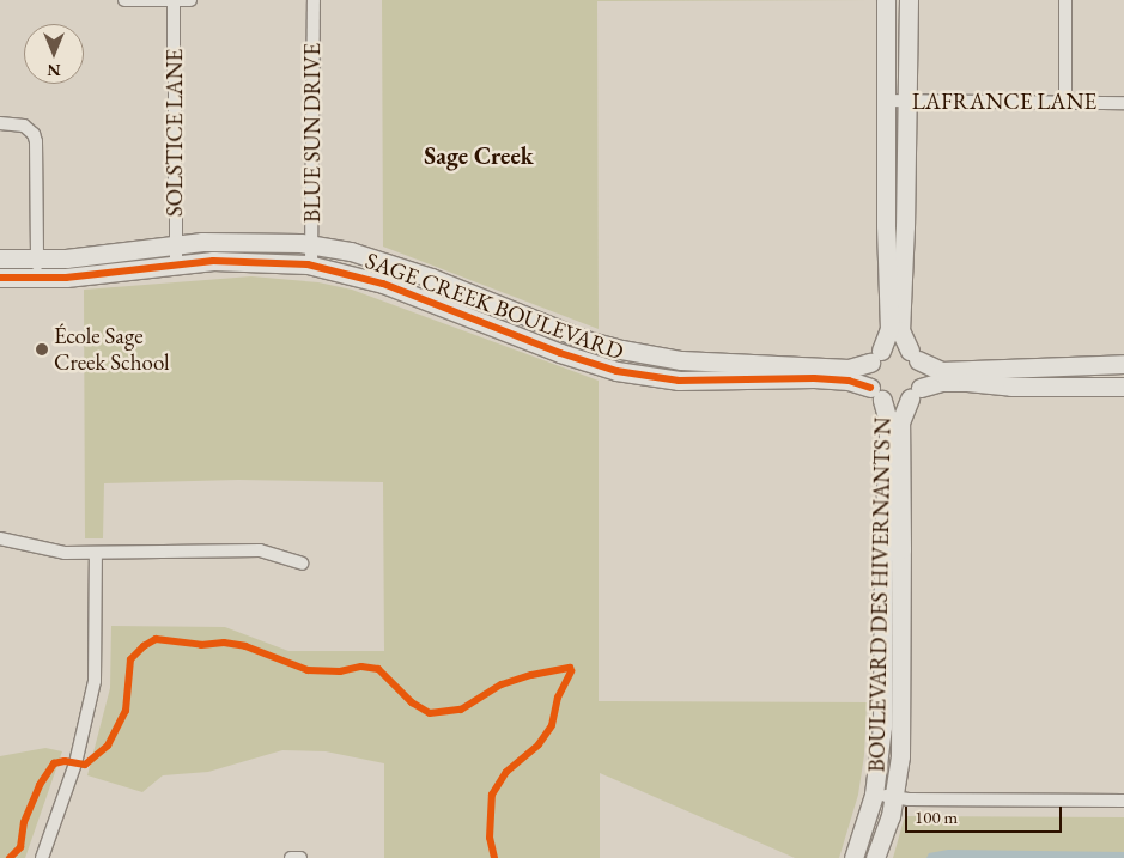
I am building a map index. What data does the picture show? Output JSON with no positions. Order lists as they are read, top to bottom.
{
  "streets": {
    "street": [
      "LAFRANCE LANE",
      "SOLSTICE LANE",
      "BLUE SUN DRIVE",
      "SAGE CREEK BOULEVARD",
      "BOULEVARD DES HIVERNANTS N"
    ]
  },
  "crossings": [
    ["SOLSTICE LANE", "SAGE CREEK BOULEVARD"],
    ["BLUE SUN DRIVE", "SAGE CREEK BOULEVARD"],
    ["SAGE CREEK BOULEVARD", "BOULEVARD DES HIVERNANTS N"]
  ],
  "districts": ["Sage Creek"],
  "places": ["École Sage Creek School"],
  "scale_bar": "100 m",
  "north": "bottom"
}
